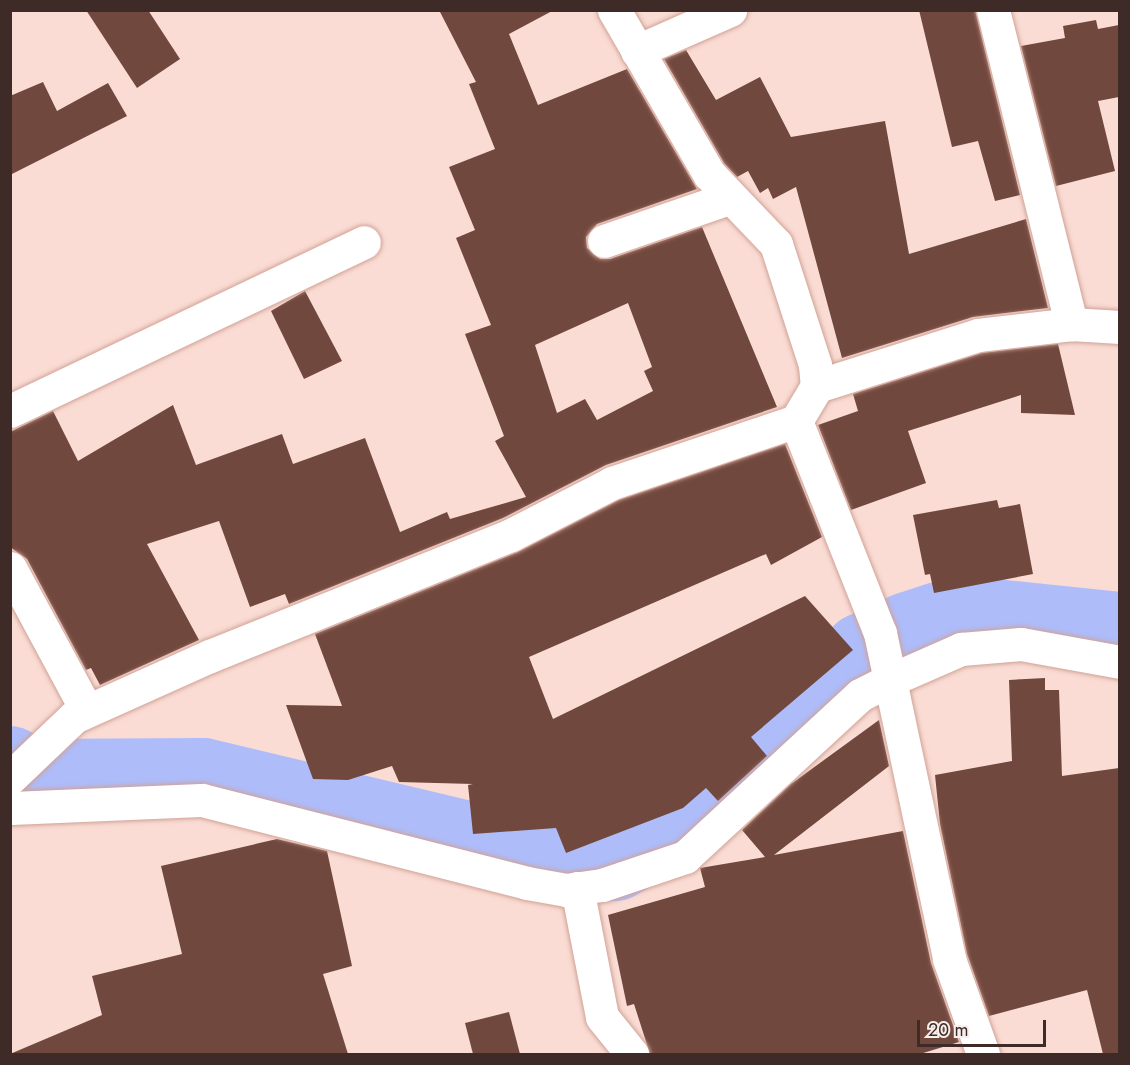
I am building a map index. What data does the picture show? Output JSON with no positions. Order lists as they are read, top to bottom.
{
  "scale_bar": "20 m"
}
